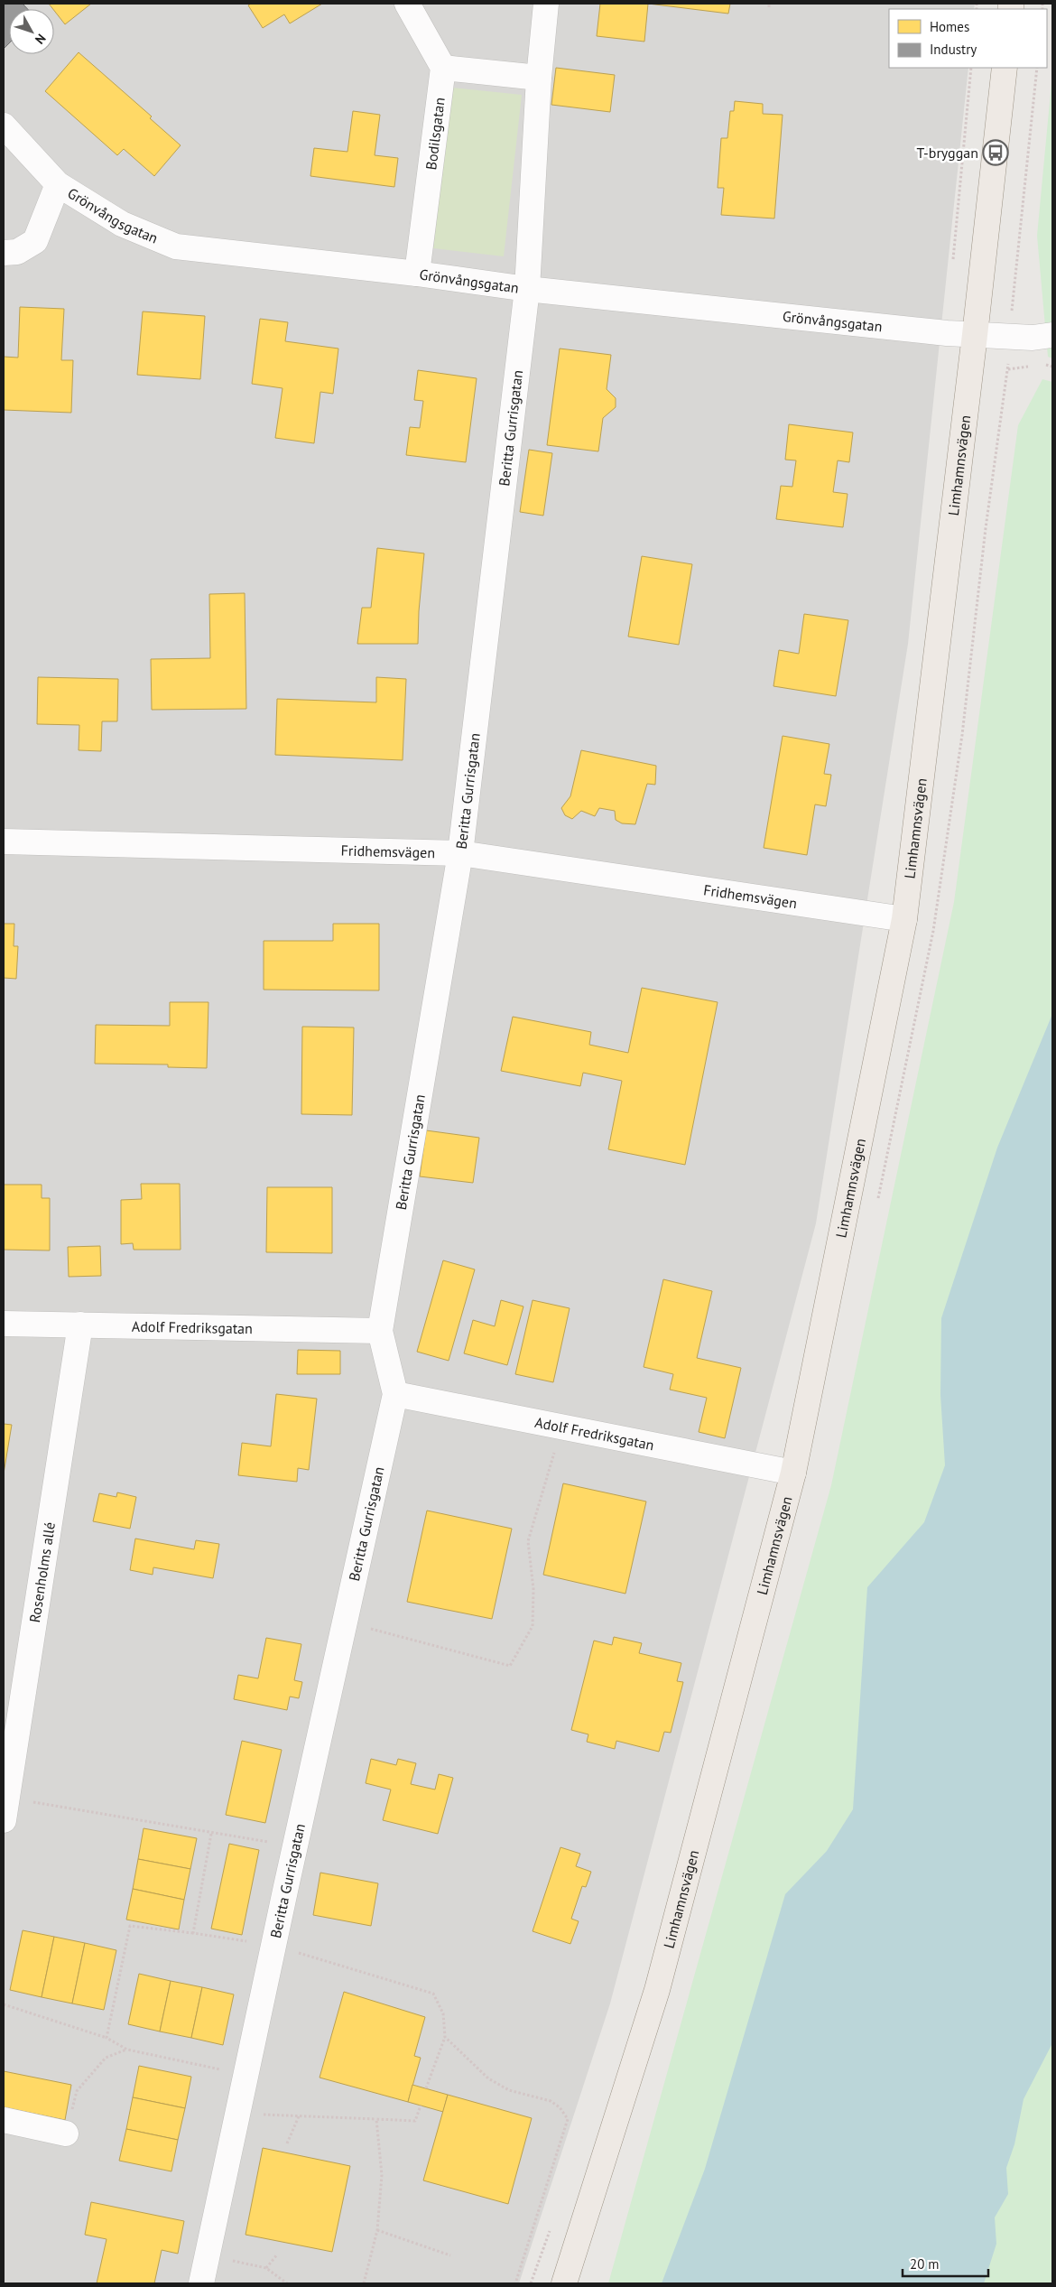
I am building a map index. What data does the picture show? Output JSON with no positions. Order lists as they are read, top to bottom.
{
  "streets": {
    "main road": ["Limhamnsvägen"],
    "street": [
      "Bodilsgatan",
      "Grönvångsgatan",
      "Beritta Gurrisgatan",
      "Fridhemsvägen",
      "Adolf Fredriksgatan",
      "Rosenholms allé"
    ]
  },
  "crossings": [
    ["Bodilsgatan", "Grönvångsgatan"],
    ["Grönvångsgatan", "Beritta Gurrisgatan"],
    ["Grönvångsgatan", "Limhamnsvägen"],
    ["Beritta Gurrisgatan", "Fridhemsvägen"],
    ["Beritta Gurrisgatan", "Adolf Fredriksgatan"],
    ["Limhamnsvägen", "Fridhemsvägen"],
    ["Limhamnsvägen", "Adolf Fredriksgatan"],
    ["Adolf Fredriksgatan", "Rosenholms allé"]
  ],
  "places": {
    "bus stop": ["T-bryggan"]
  },
  "legend": ["Homes", "Industry"],
  "scale_bar": "20 m",
  "north": "bottom right"
}
